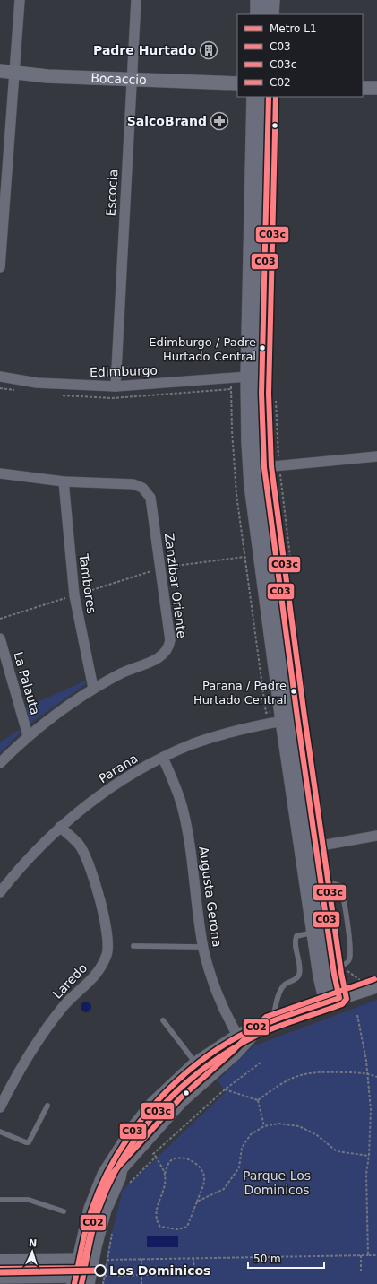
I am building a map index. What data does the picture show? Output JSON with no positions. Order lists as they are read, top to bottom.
{
  "streets": {
    "street": [
      "Bocaccio",
      "Escocia",
      "Edimburgo",
      "Tambores",
      "Zanzibar Oriente",
      "La Palauta",
      "Parana",
      "Augusta Gerona",
      "Laredo"
    ]
  },
  "crossings": [
    ["Bocaccio", "Escocia"],
    ["Escocia", "Edimburgo"],
    ["Tambores", "Zanzibar Oriente"],
    ["Zanzibar Oriente", "La Palauta"],
    ["Parana", "Augusta Gerona"],
    ["Parana", "Laredo"]
  ],
  "parks": ["Parque Los Dominicos"],
  "places": {
    "building": ["Padre Hurtado"],
    "pharmacy": ["SalcoBrand"],
    "other": ["Edimburgo / Padre Hurtado Central", "Parana / Padre Hurtado Central", "Los Dominicos"]
  },
  "lines": [
    "transit line C03",
    "transit line C03c",
    "transit line C02",
    "metro line L1"
  ],
  "legend": [
    "Metro L1",
    "C03",
    "C03c",
    "C02"
  ],
  "scale_bar": "50 m",
  "north": "top"
}
